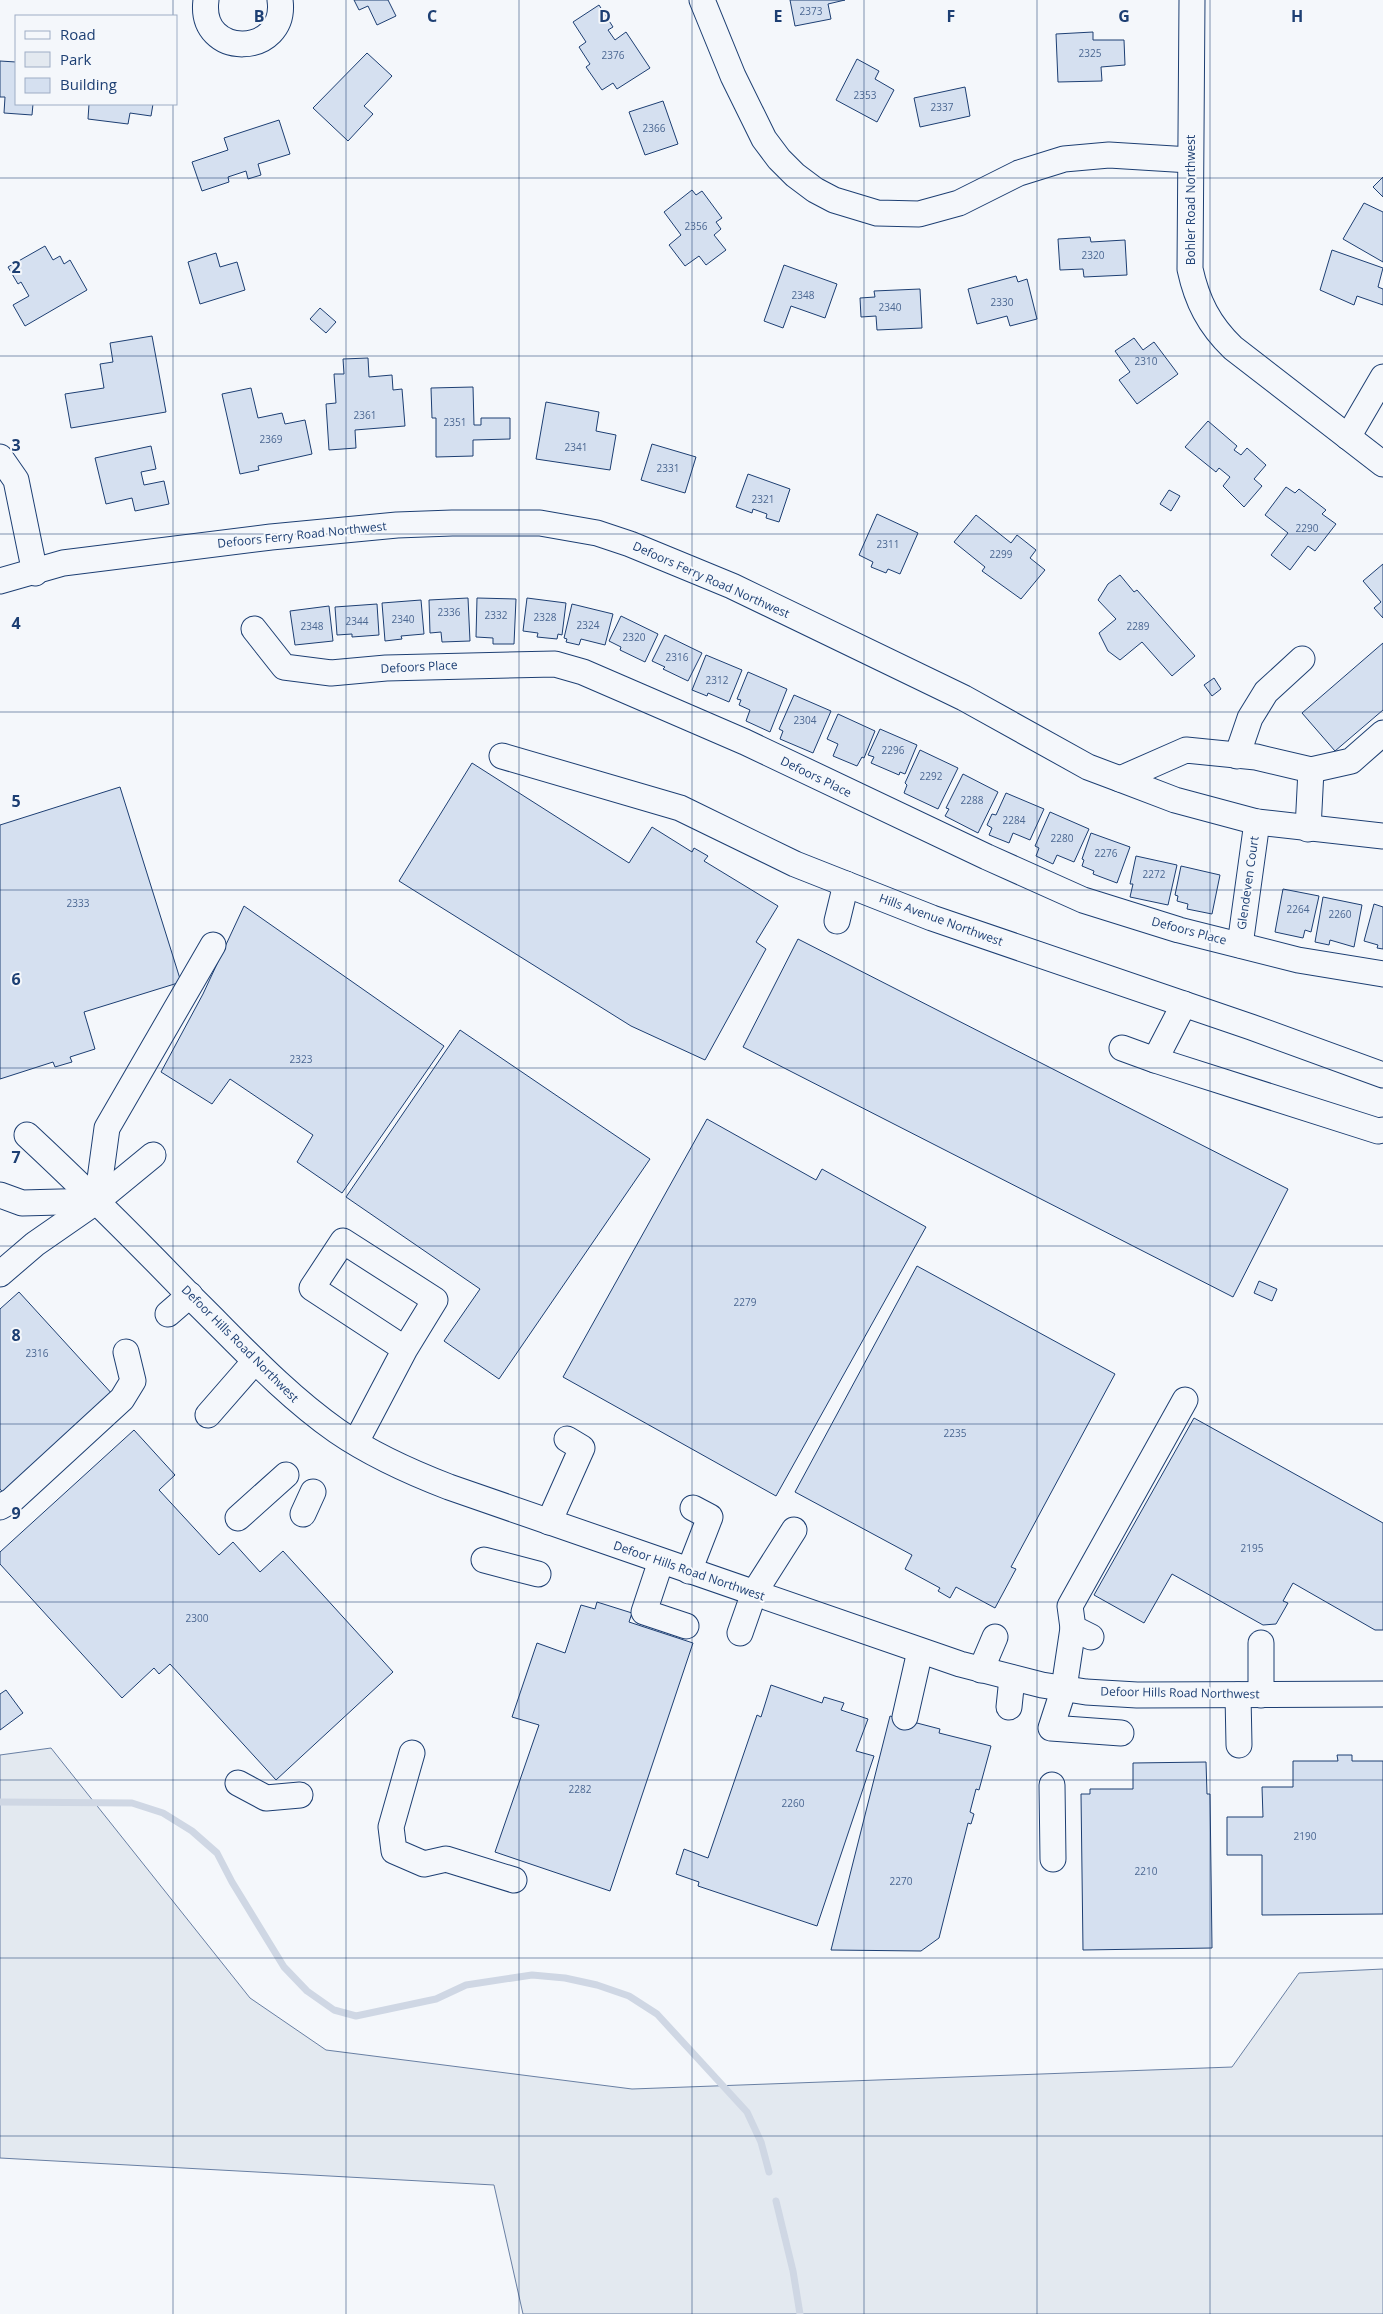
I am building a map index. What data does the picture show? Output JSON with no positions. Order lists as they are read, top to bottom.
{
  "streets": {
    "street": [
      "Bohler Road Northwest",
      "Defoors Ferry Road Northwest",
      "Defoors Place",
      "Glendeven Court",
      "Hills Avenue Northwest",
      "Defoor Hills Road Northwest"
    ]
  },
  "crossings": [
    ["Defoors Ferry Road Northwest", "Glendeven Court"],
    ["Defoors Place", "Glendeven Court"]
  ],
  "house_numbers": [
    "2373",
    "2325",
    "2376",
    "2353",
    "2337",
    "2366",
    "2356",
    "2320",
    "2348",
    "2330",
    "2340",
    "2310",
    "2361",
    "2351",
    "2369",
    "2341",
    "2331",
    "2321",
    "2290",
    "2311",
    "2299",
    "2336",
    "2332",
    "2328",
    "2340",
    "2344",
    "2324",
    "2348",
    "2289",
    "2320",
    "2316",
    "2312",
    "2304",
    "2296",
    "2292",
    "2288",
    "2284",
    "2280",
    "2276",
    "2272",
    "2333",
    "2264",
    "2260",
    "2323",
    "2279",
    "2316",
    "2235",
    "2195",
    "2300",
    "2282",
    "2260",
    "2190",
    "2210",
    "2270"
  ],
  "legend": ["Road", "Park", "Building"],
  "grid": {
    "columns": [
      "B",
      "C",
      "D",
      "E",
      "F",
      "G",
      "H"
    ],
    "rows": [
      "2",
      "3",
      "4",
      "5",
      "6",
      "7",
      "8",
      "9"
    ]
  }
}
